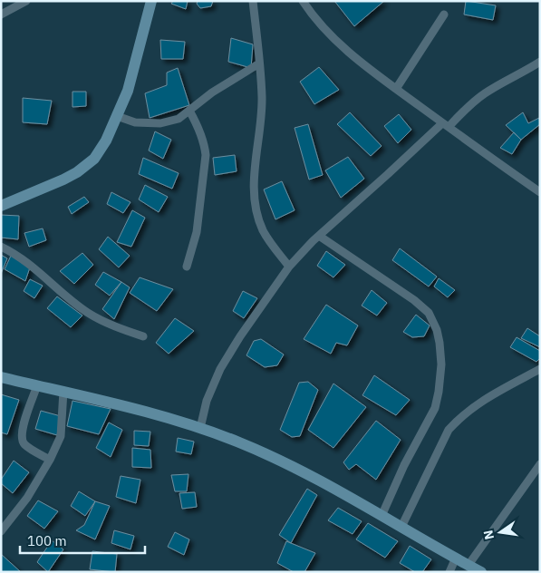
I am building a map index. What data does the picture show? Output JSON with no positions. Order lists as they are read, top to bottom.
{
  "scale_bar": "100 m",
  "north": "left"
}
